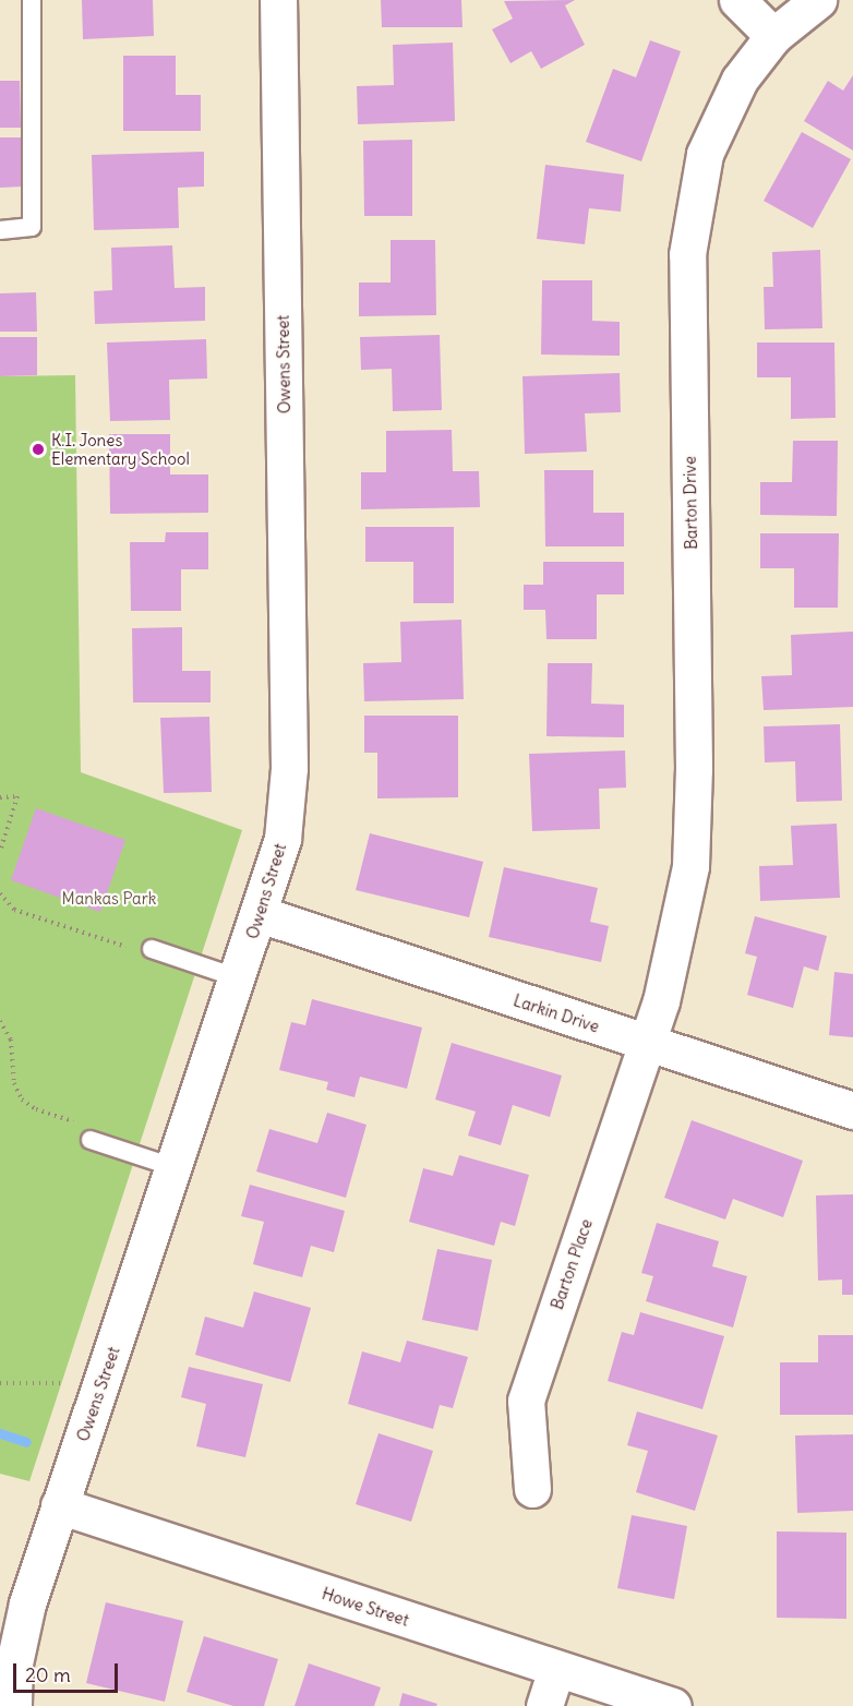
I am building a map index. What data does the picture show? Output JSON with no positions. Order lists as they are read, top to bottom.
{
  "streets": {
    "street": [
      "Owens Street",
      "Barton Drive",
      "Larkin Drive",
      "Barton Place",
      "Howe Street"
    ]
  },
  "crossings": [
    ["Owens Street", "Larkin Drive"],
    ["Owens Street", "Howe Street"],
    ["Barton Drive", "Larkin Drive"],
    ["Barton Drive", "Barton Place"],
    ["Larkin Drive", "Barton Place"]
  ],
  "parks": ["Mankas Park"],
  "places": ["K.I. Jones Elementary School"],
  "scale_bar": "20 m"
}
